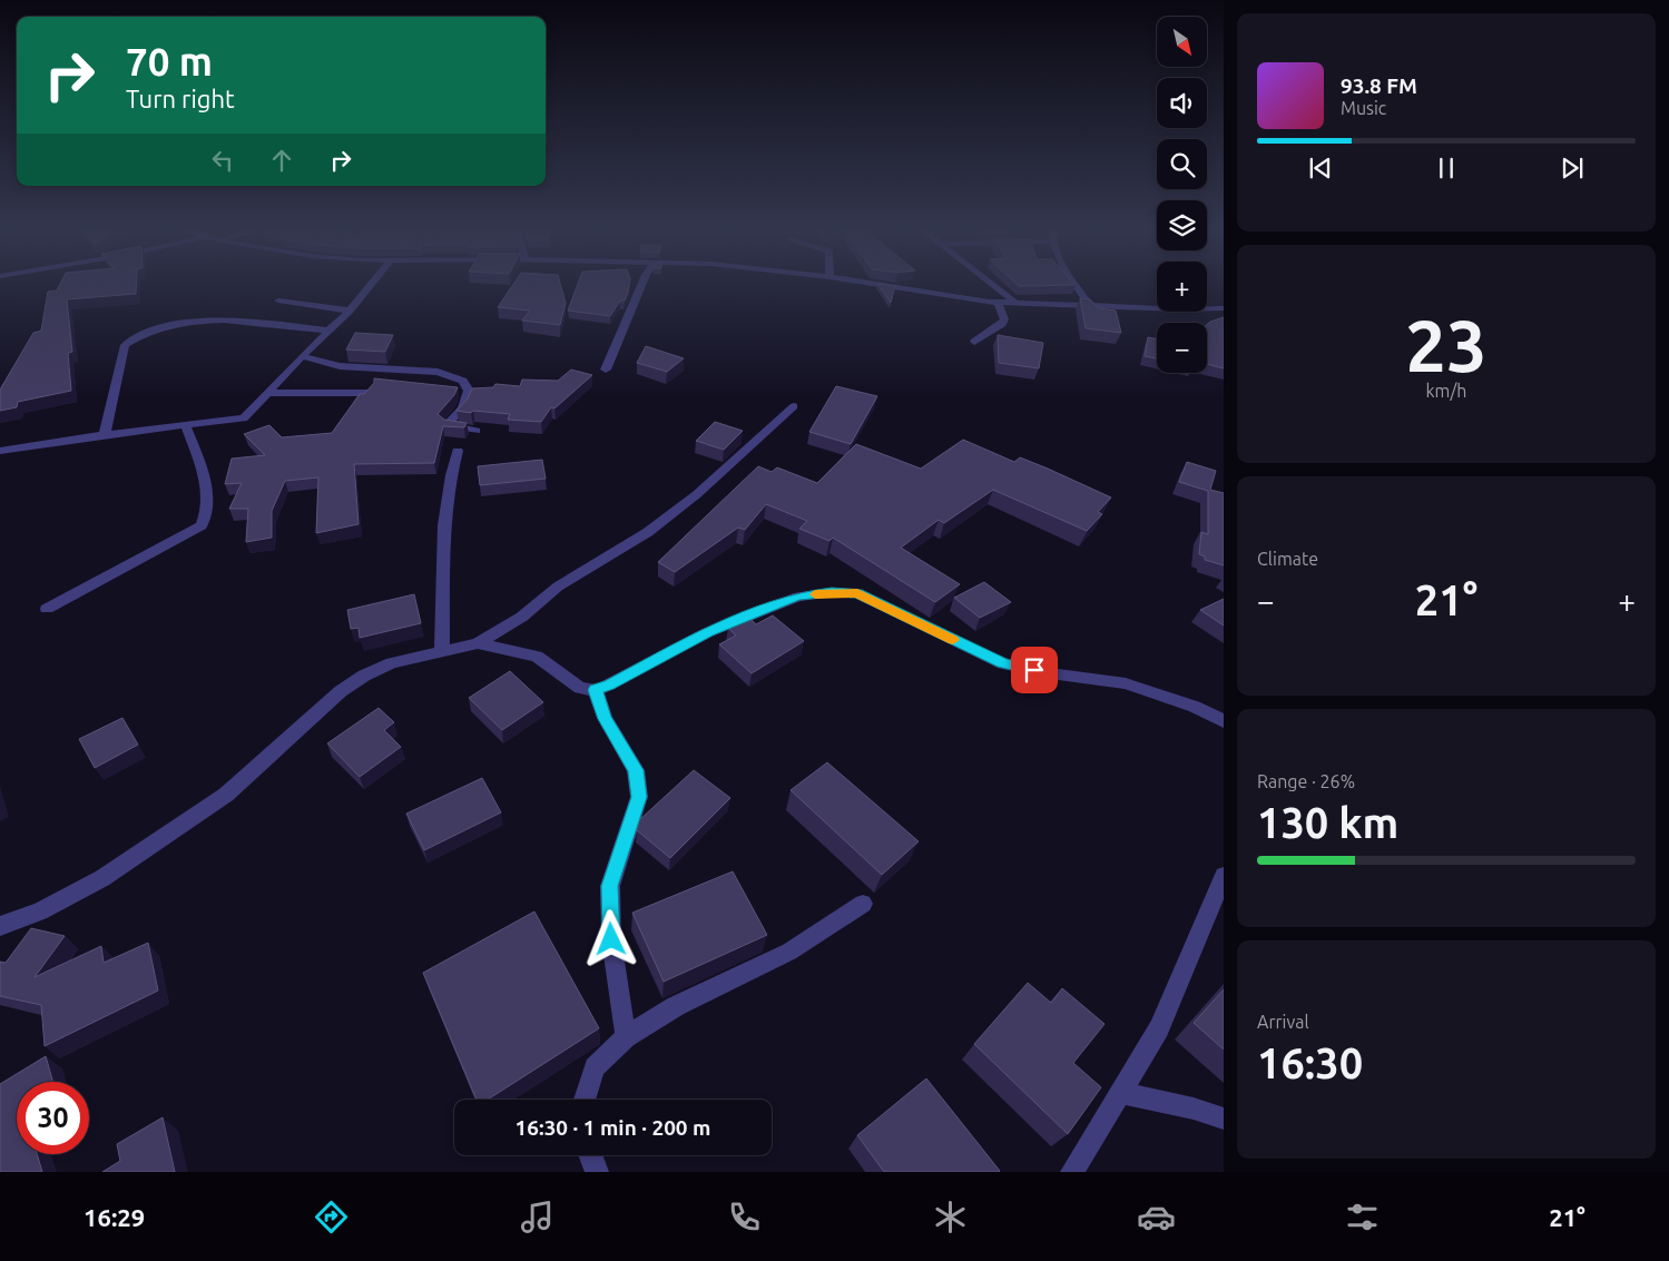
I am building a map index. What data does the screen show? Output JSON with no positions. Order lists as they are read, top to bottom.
{
  "north": "bottom right",
  "page": {
    "map_buttons": ["+", "−"],
    "turn": ["70 m", "Turn right"],
    "song": ["93.8 FM", "Music"],
    "tile": [
      ["23", "km/h"],
      "Climate",
      ["Range · 26%", "130 km"],
      ["Arrival", "16:30"]
    ],
    "heat": ["−", "21°", "+"],
    "limit": "30",
    "trip": "16:30 · 1 min · 200 m",
    "tabs": ["16:29", "21°"]
  }
}
